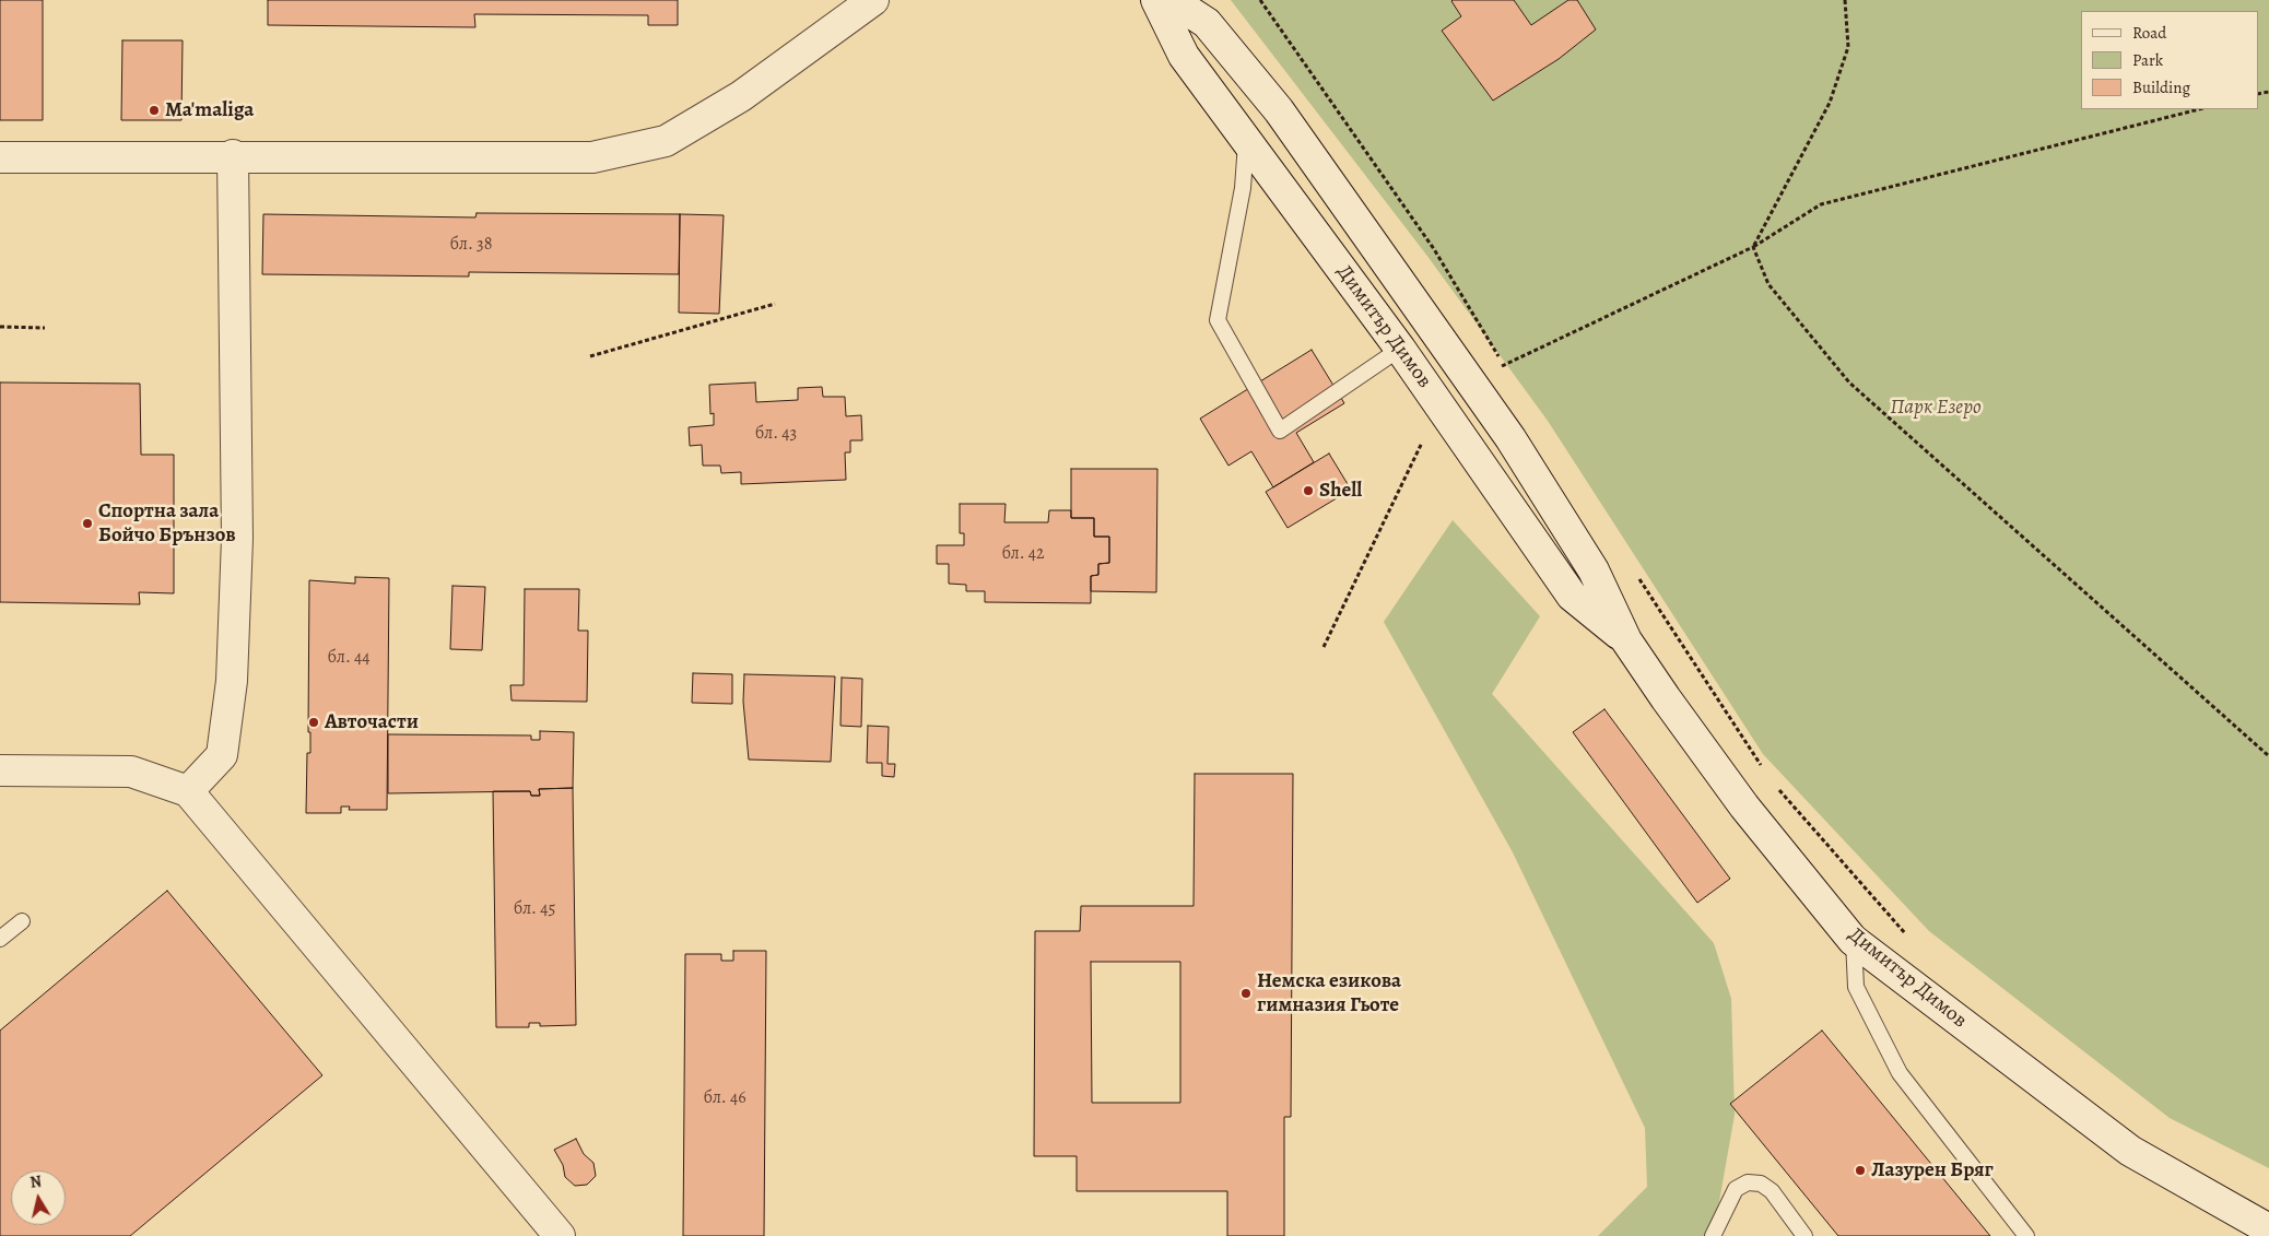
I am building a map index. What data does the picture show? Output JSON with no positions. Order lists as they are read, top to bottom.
{
  "streets": {
    "main road": ["Димитър Димов"]
  },
  "parks": ["Парк Езеро"],
  "places": [
    "Ma'maliga",
    "Shell",
    "Спортна зала Бойчо Брънзов",
    "Авточасти",
    "Немска езикова гимназия Гьоте",
    "Лазурен Бряг"
  ],
  "house_numbers": [
    "бл. 38",
    "бл. 43",
    "бл. 42",
    "бл. 44",
    "бл. 45",
    "бл. 46"
  ],
  "legend": ["Road", "Park", "Building"],
  "north": "top"
}
